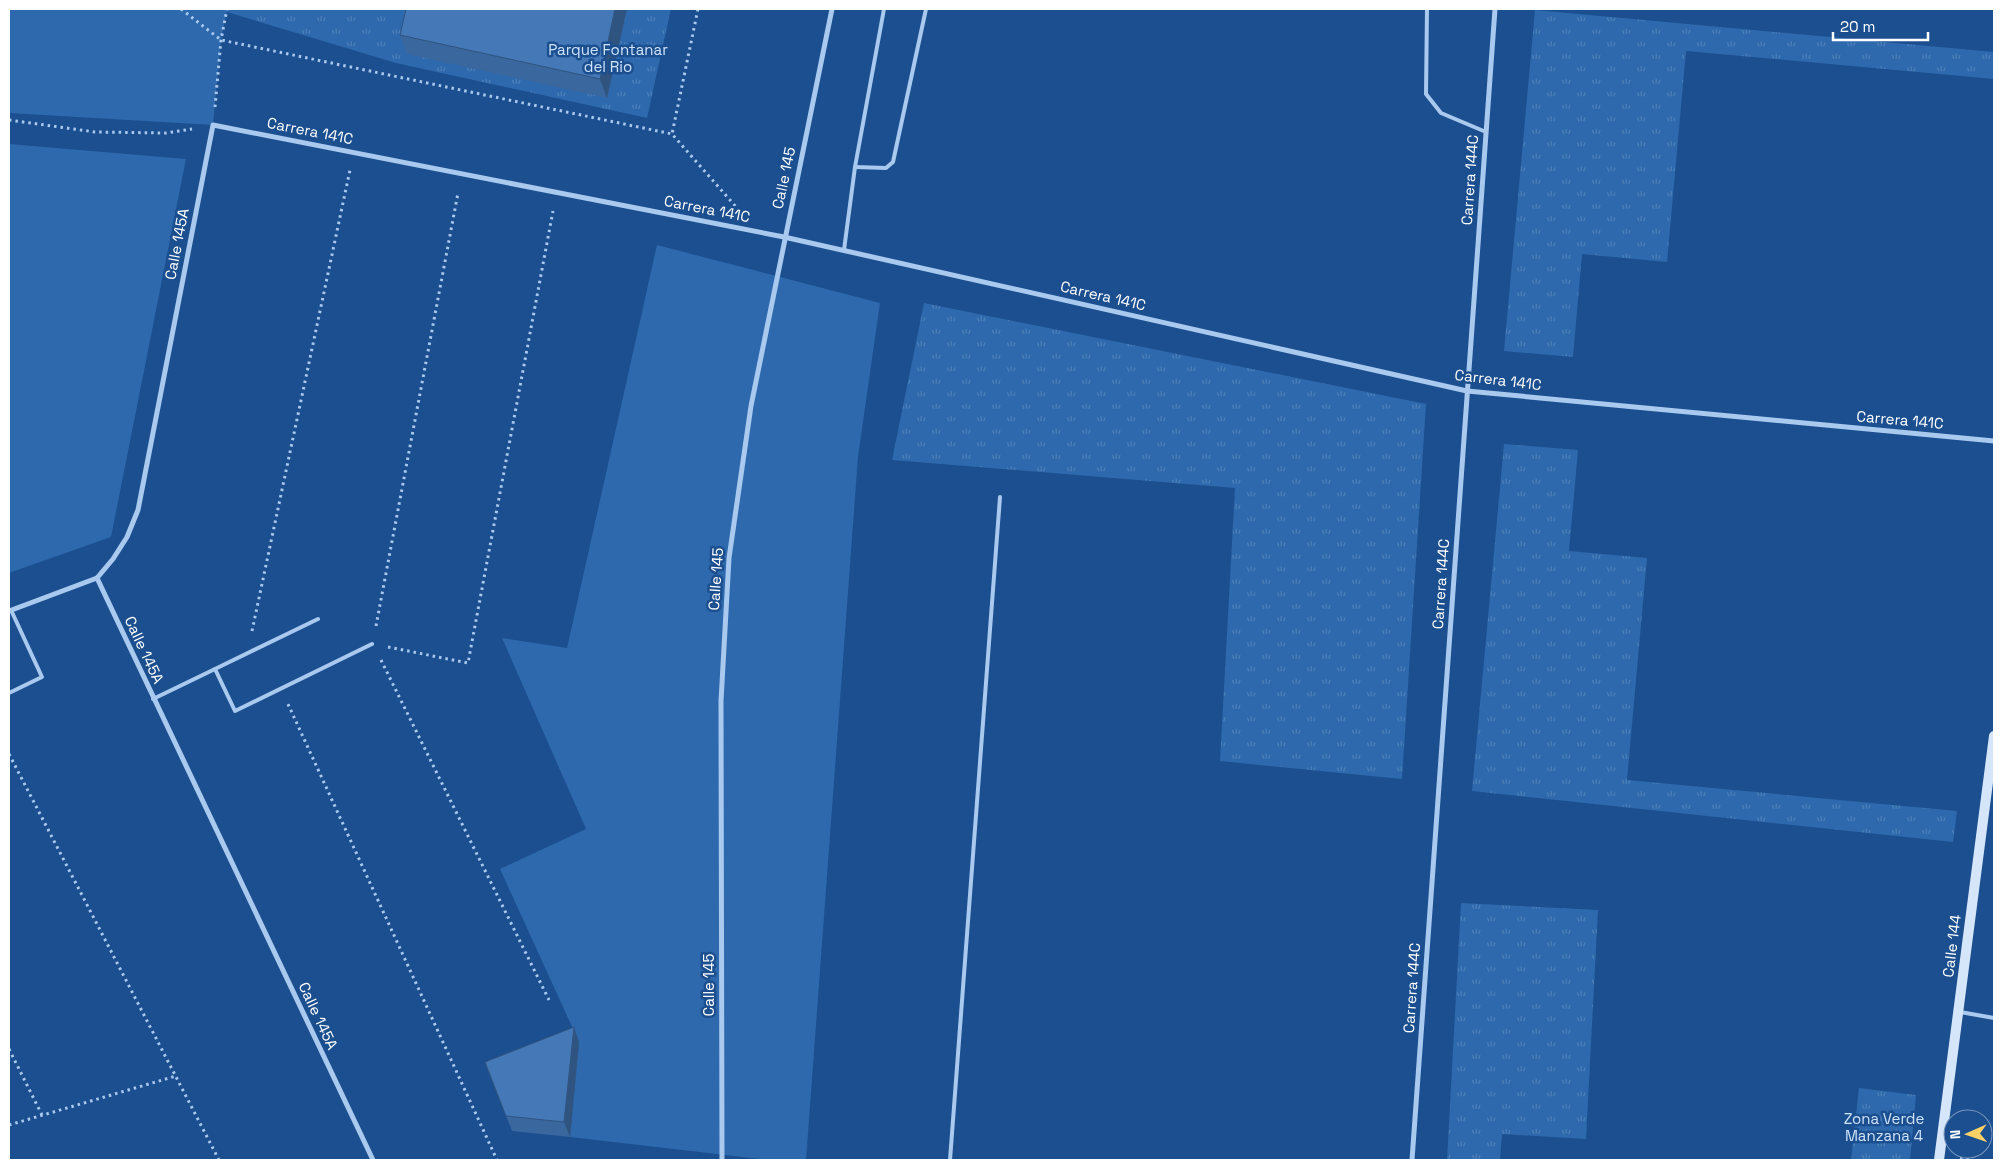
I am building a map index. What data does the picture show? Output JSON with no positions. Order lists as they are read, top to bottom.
{
  "streets": {
    "street": [
      "Carrera 141C",
      "Calle 145",
      "Carrera 144C",
      "Calle 145A",
      "Calle 144"
    ]
  },
  "crossings": [
    ["Carrera 141C", "Calle 145"],
    ["Carrera 141C", "Carrera 144C"],
    ["Carrera 141C", "Calle 145A"]
  ],
  "parks": ["Parque Fontanar del Rio", "Zona Verde Manzana 4"],
  "scale_bar": "20 m",
  "north": "left"
}
